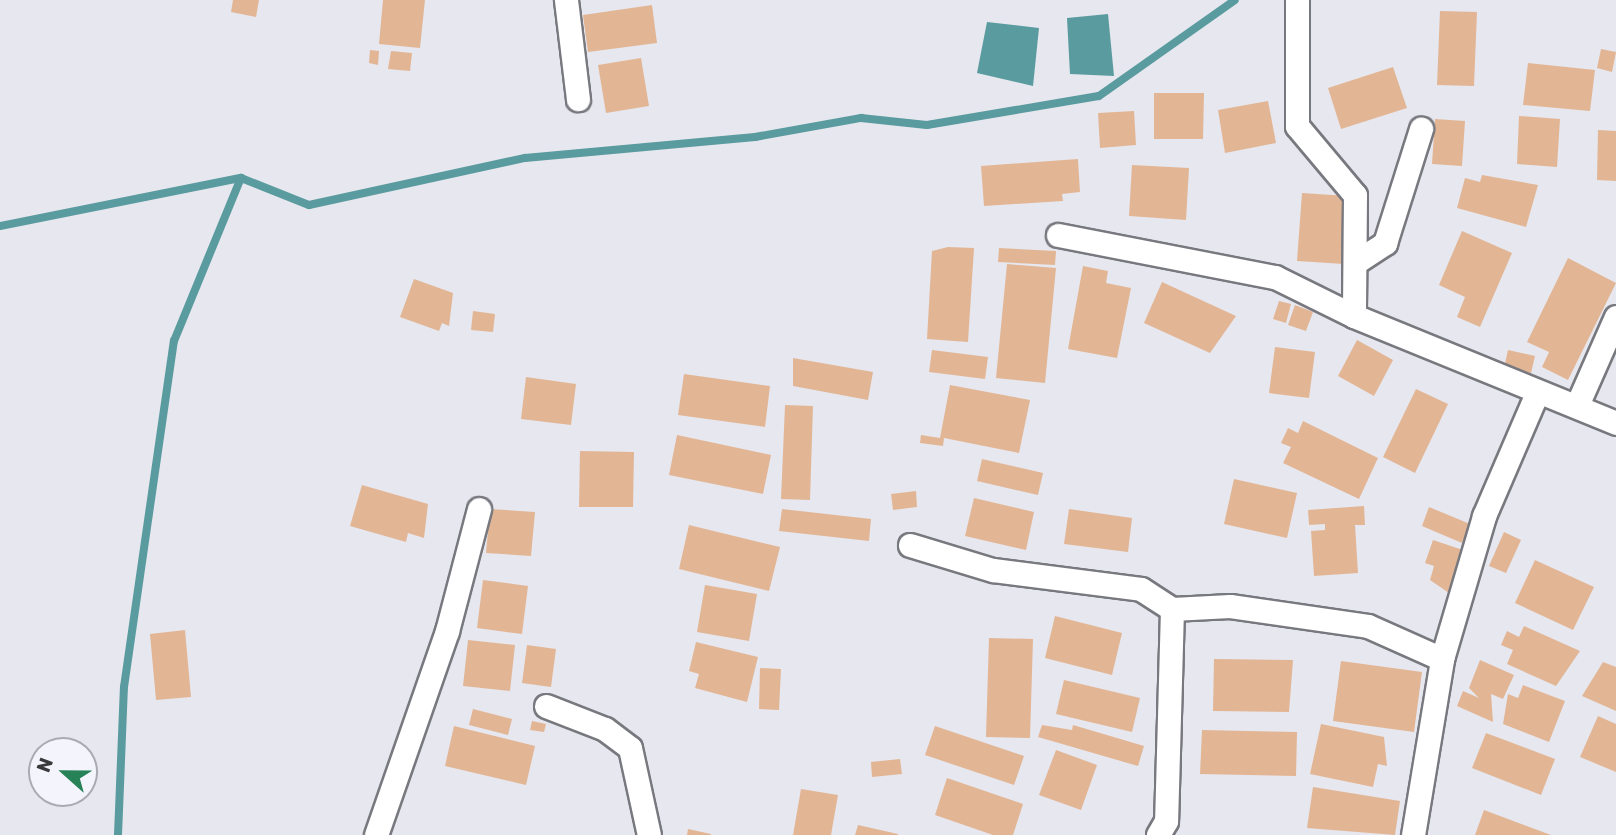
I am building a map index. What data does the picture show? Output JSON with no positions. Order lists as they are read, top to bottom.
{
  "north": "left"
}
